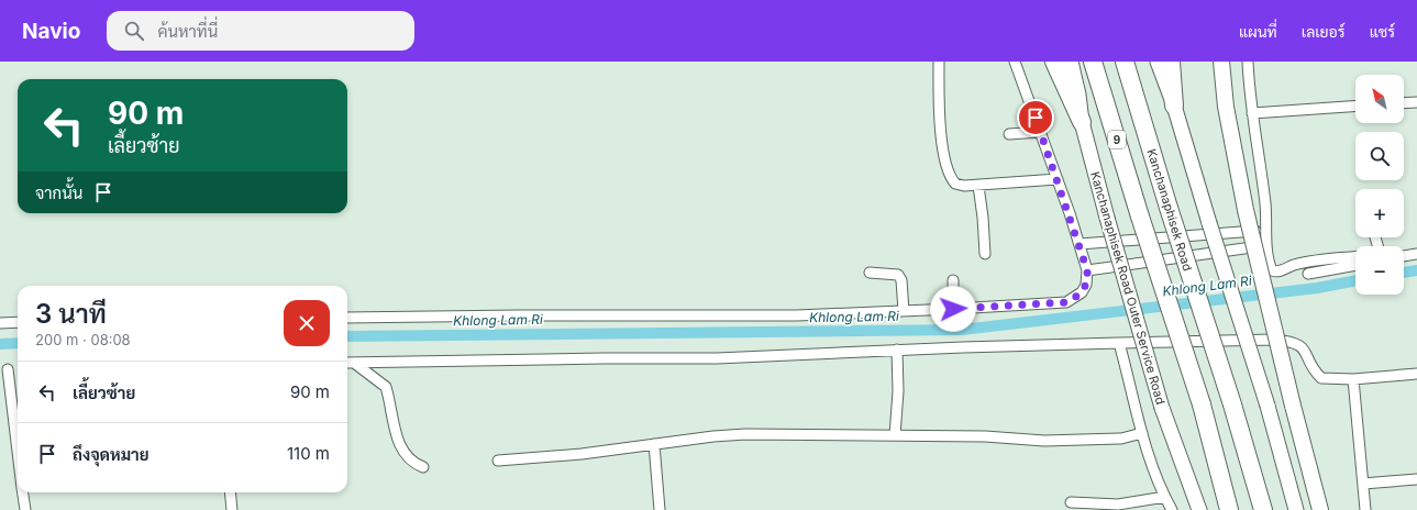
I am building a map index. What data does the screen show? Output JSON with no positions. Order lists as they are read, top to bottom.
{
  "streets": {
    "highway": ["9", "Kanchanaphisek Road"],
    "main road": ["Kanchanaphisek Road Outer Service Road"]
  },
  "water": ["Khlong Lam Ri"],
  "north": "top left",
  "page": {
    "header": "Navio",
    "search": "ค้นหาที่นี่",
    "nav": ["แผนที่", "เลเยอร์", "แชร์"],
    "map_buttons": ["+", "−"],
    "turn": ["90 m", "เลี้ยวซ้าย"],
    "then": "จากนั้น",
    "heading": ["3 นาที", "200 m · 08:08"],
    "list": [
      {
        "name": "เลี้ยวซ้าย",
        "value": "90 m"
      },
      {
        "name": "ถึงจุดหมาย",
        "value": "110 m"
      }
    ]
  }
}
